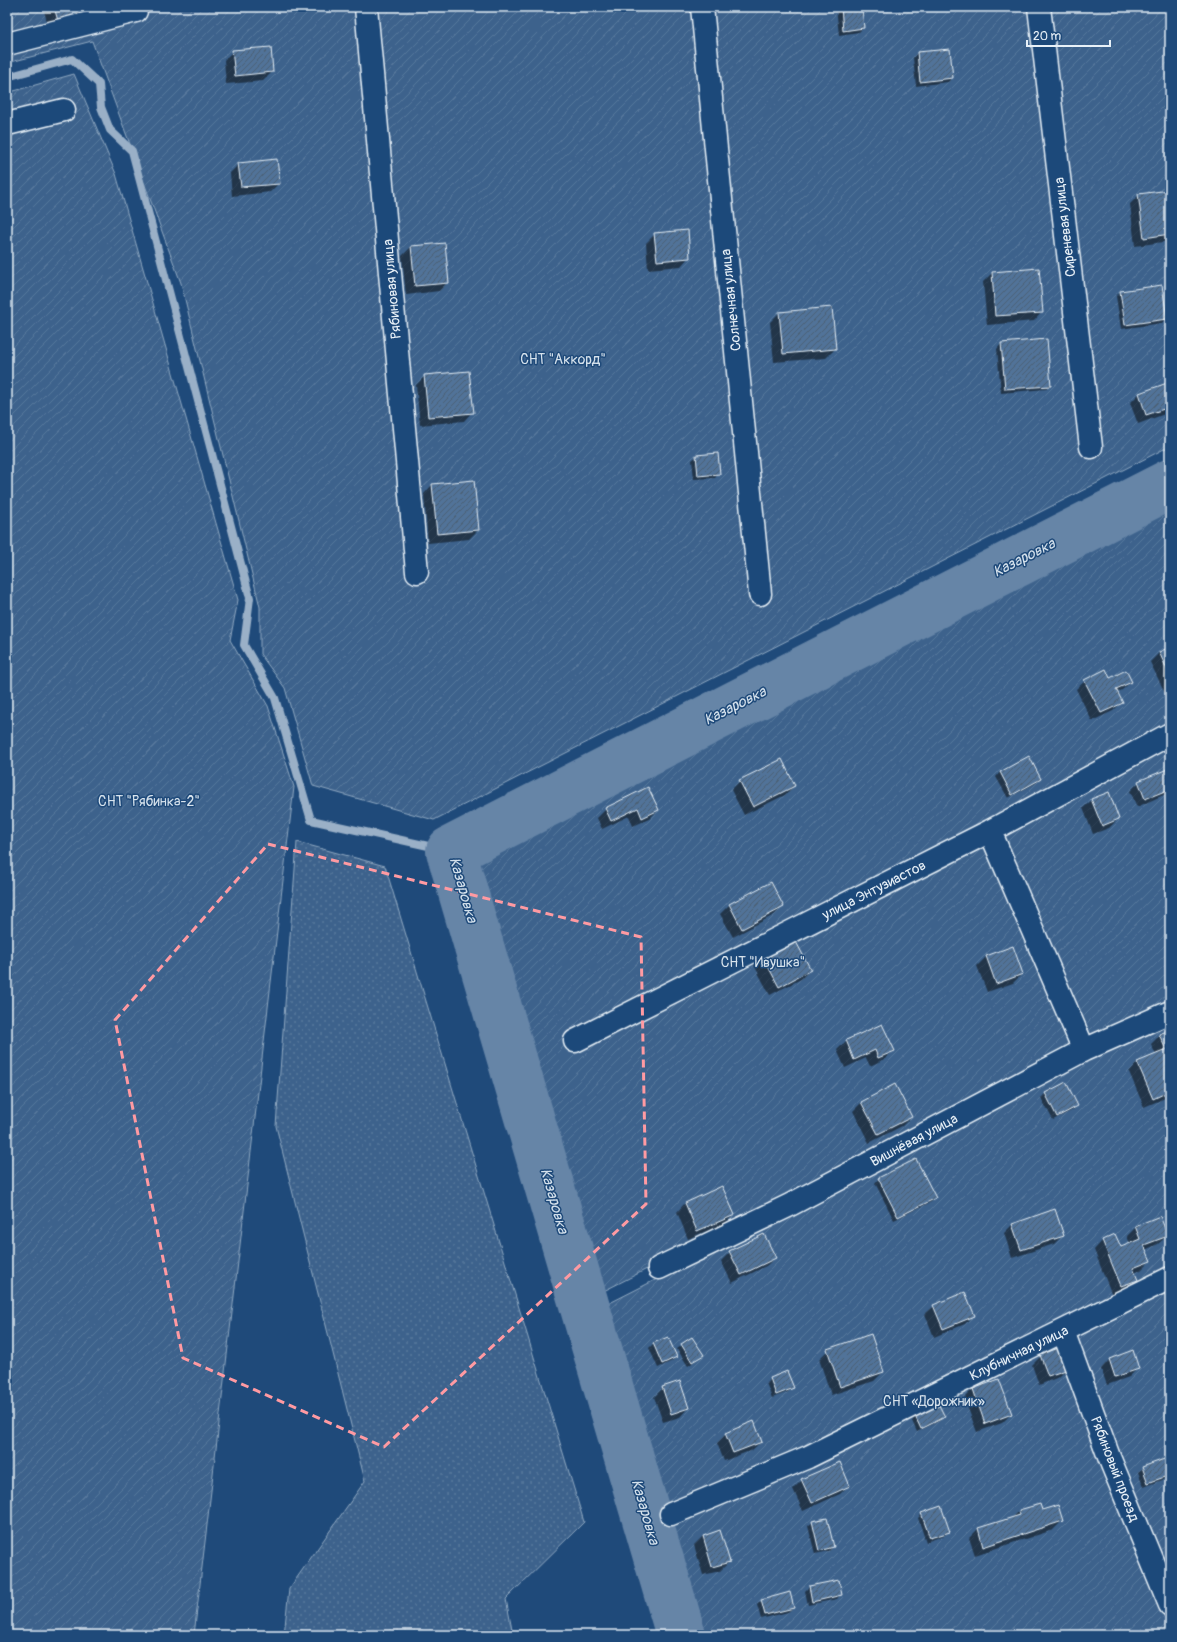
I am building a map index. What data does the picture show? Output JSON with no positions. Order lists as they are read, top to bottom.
{
  "streets": {
    "street": [
      "Сиреневая улица",
      "Рябиновая улица",
      "Солнечная улица",
      "улица Энтузиастов",
      "Вишнёвая улица",
      "Клубничная улица",
      "Рябиновый проезд"
    ]
  },
  "crossings": [
    ["Клубничная улица", "Рябиновый проезд"]
  ],
  "water": ["Казаровка"],
  "parks": [
    "СНТ \"Аккорд\"",
    "СНТ \"Рябинка-2\"",
    "СНТ \"Ивушка\"",
    "СНТ «Дорожник»"
  ],
  "scale_bar": "20 m"
}
